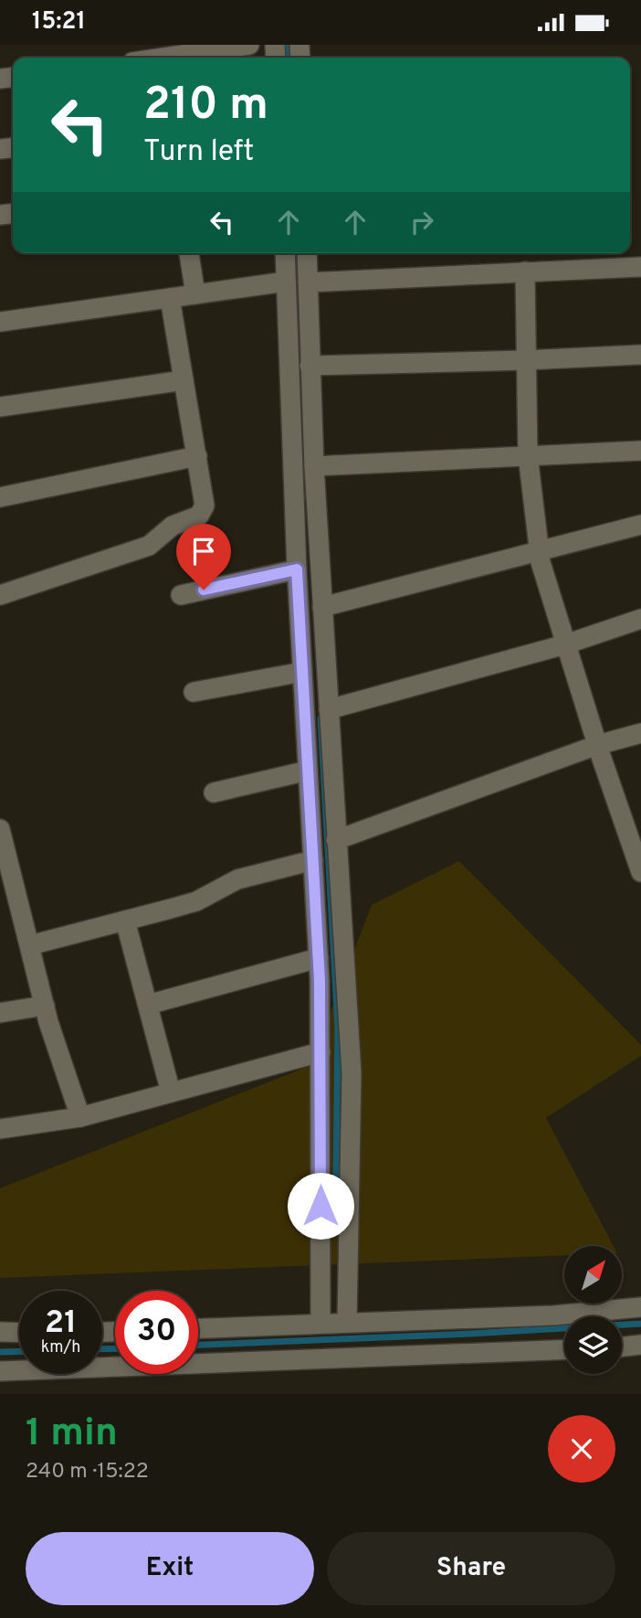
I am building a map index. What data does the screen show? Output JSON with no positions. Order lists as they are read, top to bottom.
{
  "north": "top right",
  "page": {
    "status": "15:21",
    "turn": ["210 m", "Turn left"],
    "speed": "21 km/h",
    "limit": "30",
    "heading": ["1 min", "240 m · 15:22"],
    "buttons": ["Exit", "Share"]
  }
}
